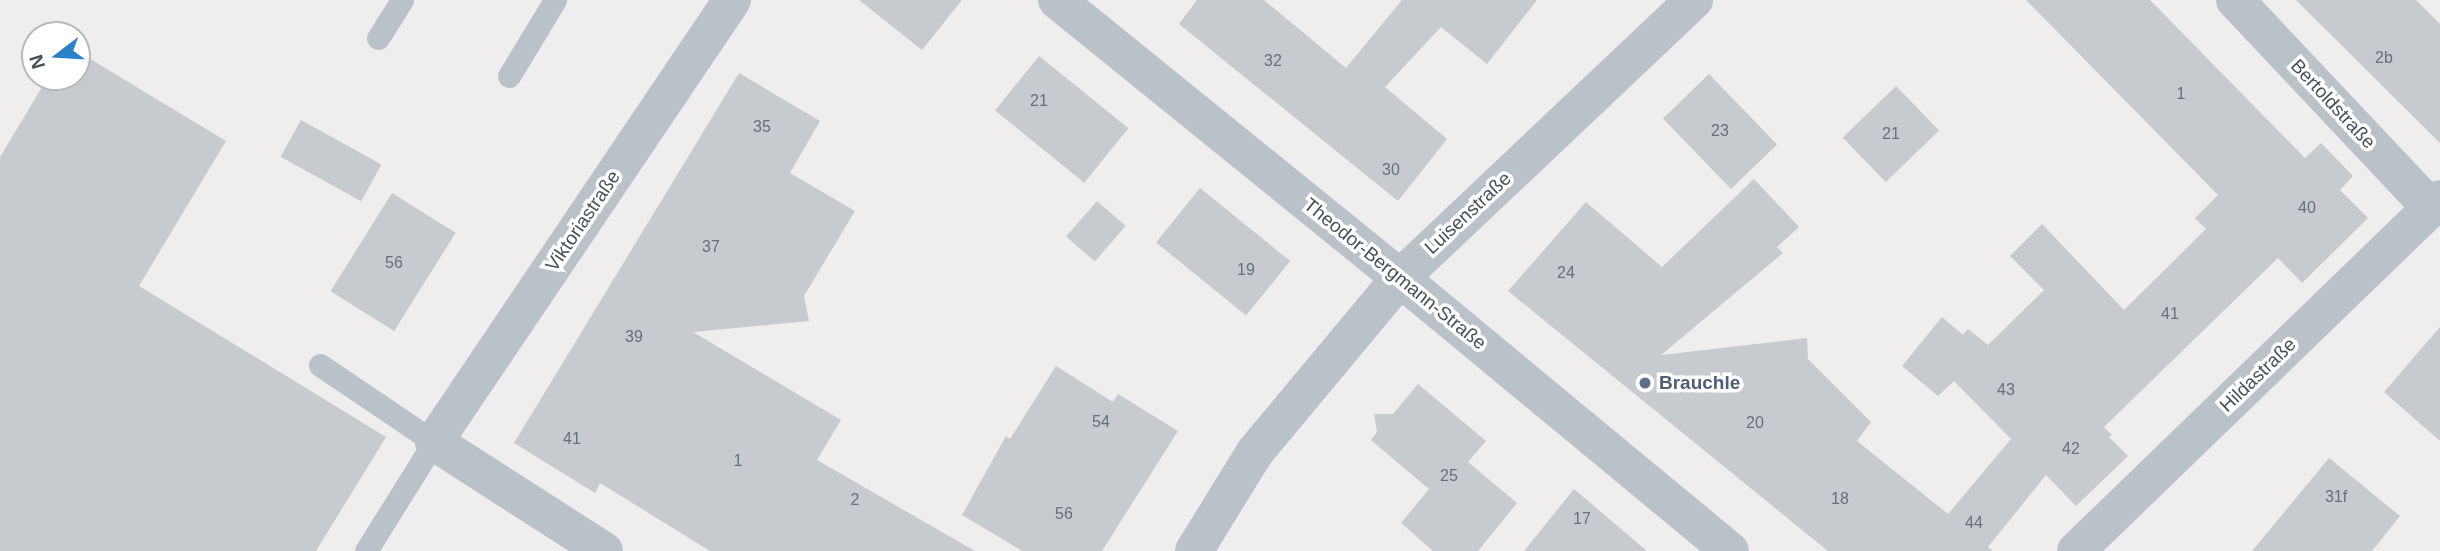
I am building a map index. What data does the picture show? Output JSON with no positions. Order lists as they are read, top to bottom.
{
  "streets": {
    "street": [
      "Bertoldstraße",
      "Luisenstraße",
      "Viktoriastraße",
      "Theodor-Bergmann-Straße",
      "Hildastraße"
    ]
  },
  "crossings": [
    ["Bertoldstraße", "Hildastraße"],
    ["Luisenstraße", "Theodor-Bergmann-Straße"]
  ],
  "places": ["Brauchle"],
  "house_numbers": [
    "2b",
    "32",
    "1",
    "21",
    "35",
    "23",
    "21",
    "30",
    "40",
    "37",
    "56",
    "19",
    "24",
    "41",
    "39",
    "43",
    "54",
    "20",
    "41",
    "42",
    "1",
    "25",
    "31f",
    "18",
    "2",
    "56",
    "17",
    "44"
  ],
  "north": "left"
}
